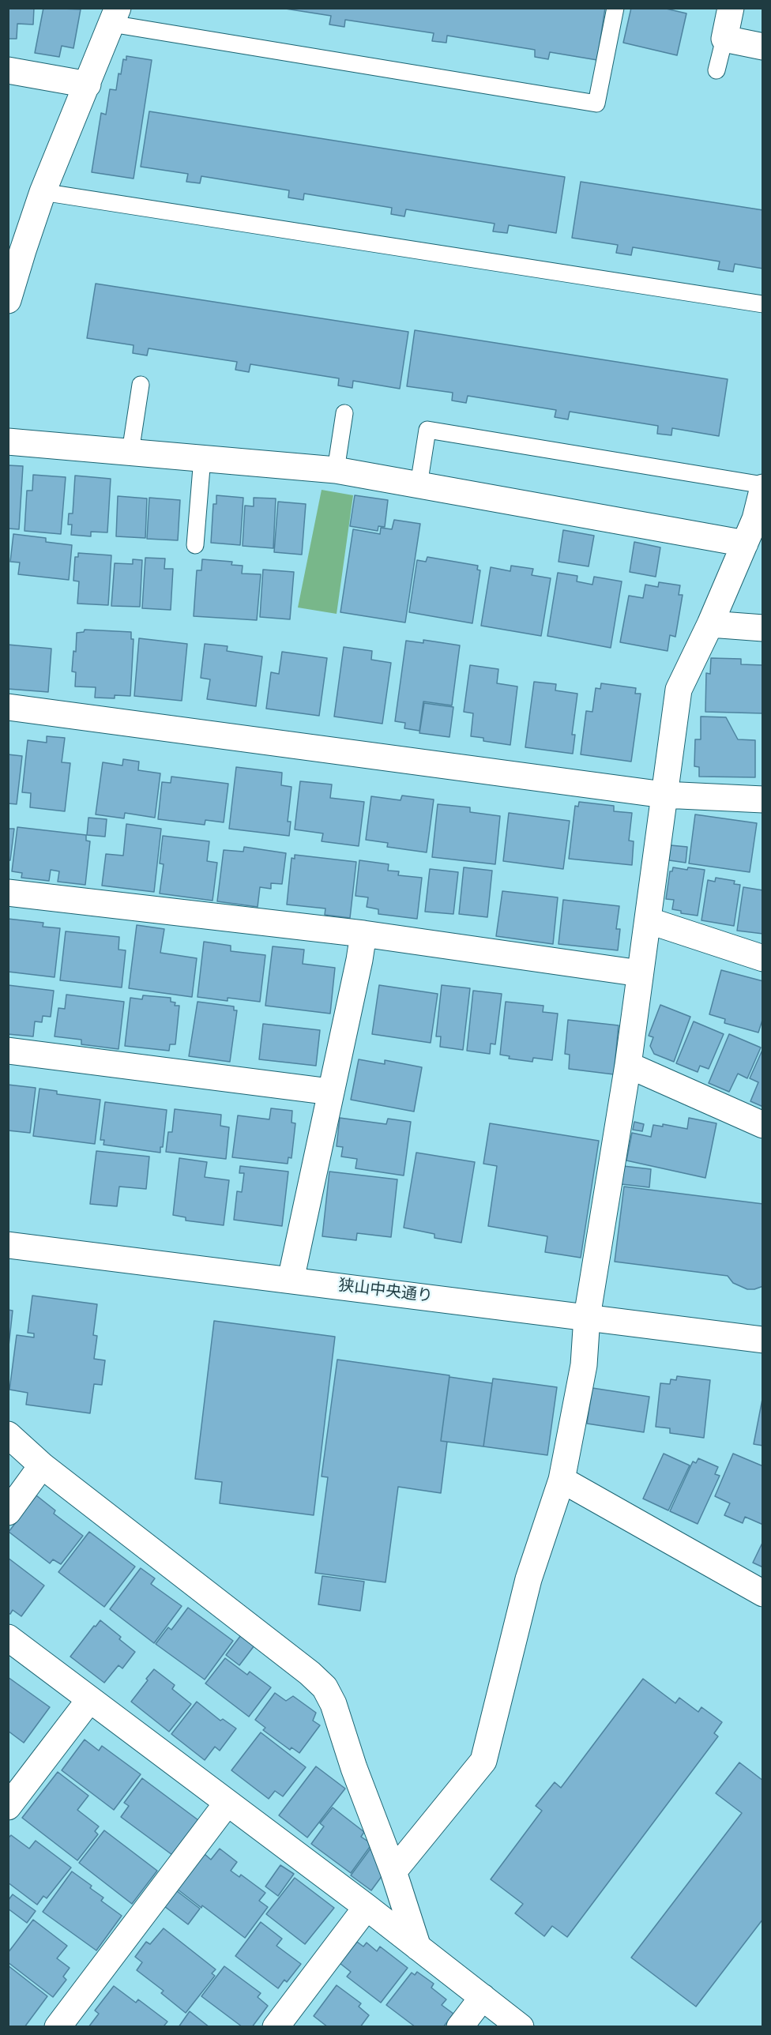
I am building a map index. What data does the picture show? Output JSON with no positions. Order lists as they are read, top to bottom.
{
  "streets": {
    "street": ["狭山中央通り"]
  }
}
